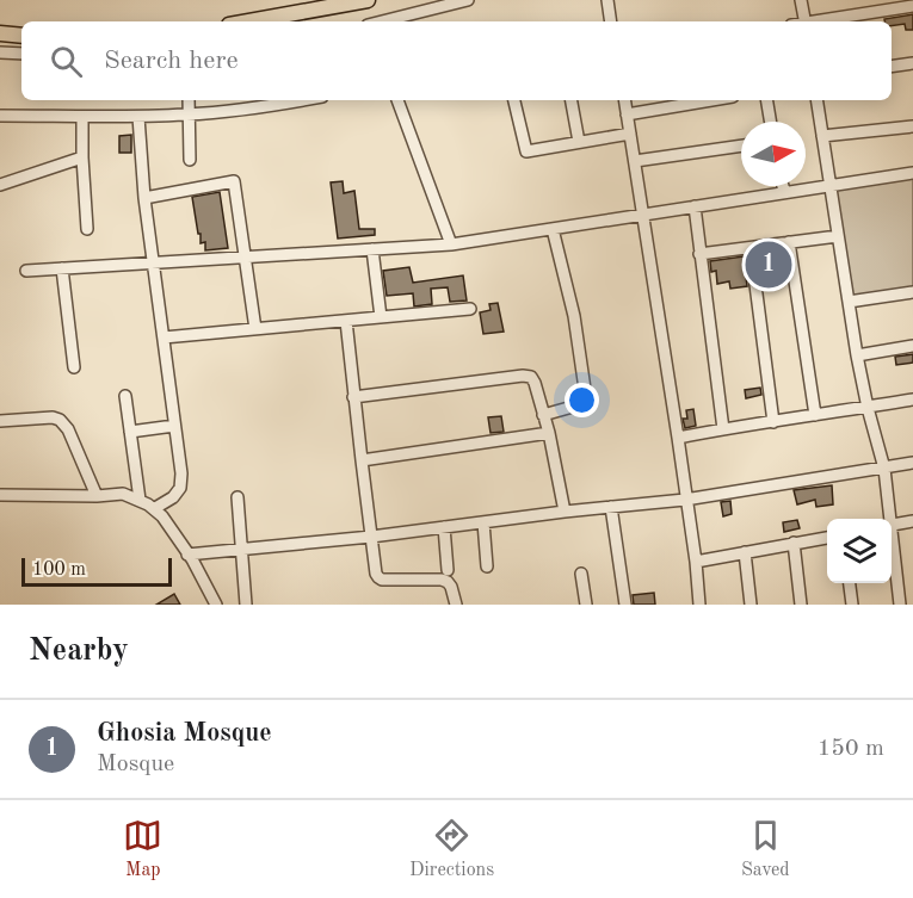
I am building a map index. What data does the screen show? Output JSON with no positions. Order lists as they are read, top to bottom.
{
  "scale_bar": "100 m",
  "north": "right",
  "page": {
    "search": "Search here",
    "pins": "1",
    "scale": "100 m",
    "heading": "Nearby",
    "list": [
      {
        "mark": "1",
        "name": "Ghosia Mosque",
        "note": "Mosque",
        "value": "150 m"
      }
    ],
    "nav": ["Map", "Directions", "Saved"]
  }
}
